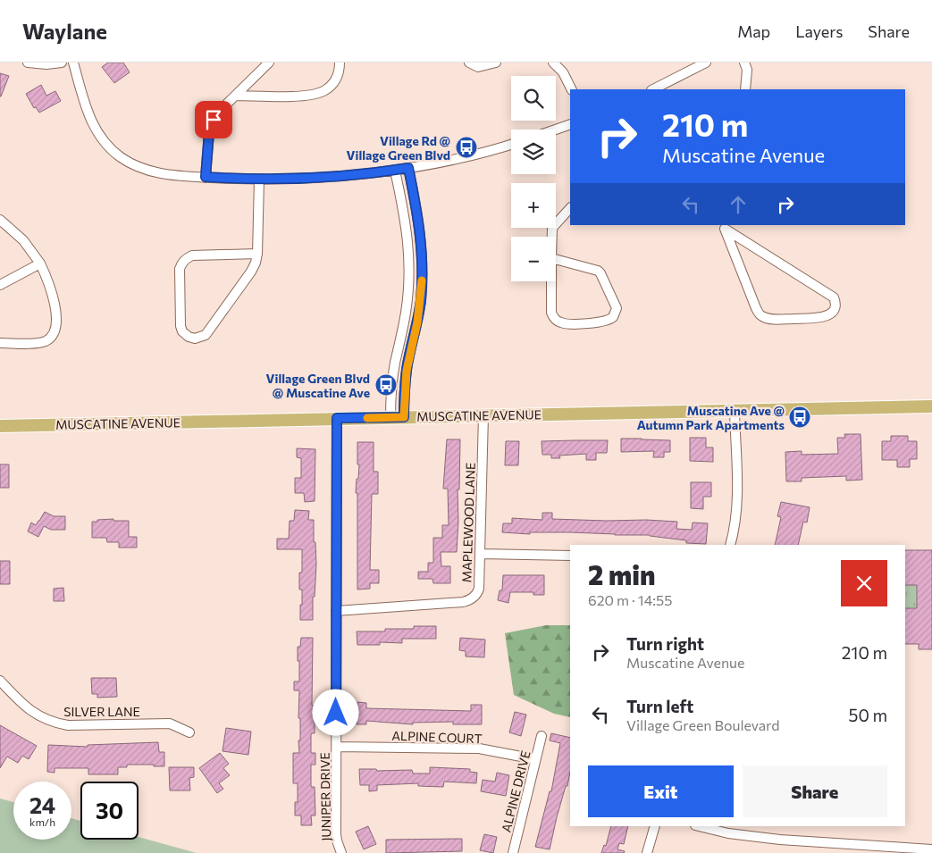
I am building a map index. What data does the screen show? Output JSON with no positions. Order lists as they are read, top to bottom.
{
  "streets": {
    "main road": ["MUSCATINE AVENUE"],
    "street": [
      "MAPLEWOOD LANE",
      "SILVER LANE",
      "ALPINE COURT",
      "ALPINE DRIVE",
      "JUNIPER DRIVE"
    ]
  },
  "crossings": [
    ["MUSCATINE AVENUE", "MAPLEWOOD LANE"],
    ["MUSCATINE AVENUE", "JUNIPER DRIVE"],
    ["MAPLEWOOD LANE", "JUNIPER DRIVE"],
    ["ALPINE COURT", "ALPINE DRIVE"],
    ["ALPINE COURT", "JUNIPER DRIVE"]
  ],
  "places": {
    "bus stop": ["Village Rd @ Village Green Blvd", "Village Green Blvd @ Muscatine Ave", "Muscatine Ave @ Autumn Park Apartments"]
  },
  "page": {
    "header": "Waylane",
    "nav": ["Map", "Layers", "Share"],
    "map_buttons": ["+", "−"],
    "turn": ["210 m", "Muscatine Avenue"],
    "heading": ["2 min", "620 m · 14:55"],
    "list": [
      {
        "name": "Turn right",
        "note": "Muscatine Avenue",
        "value": "210 m"
      },
      {
        "name": "Turn left",
        "note": "Village Green Boulevard",
        "value": "50 m"
      }
    ],
    "buttons": ["Exit", "Share"],
    "speed": "24 km/h",
    "limit": "30"
  }
}
